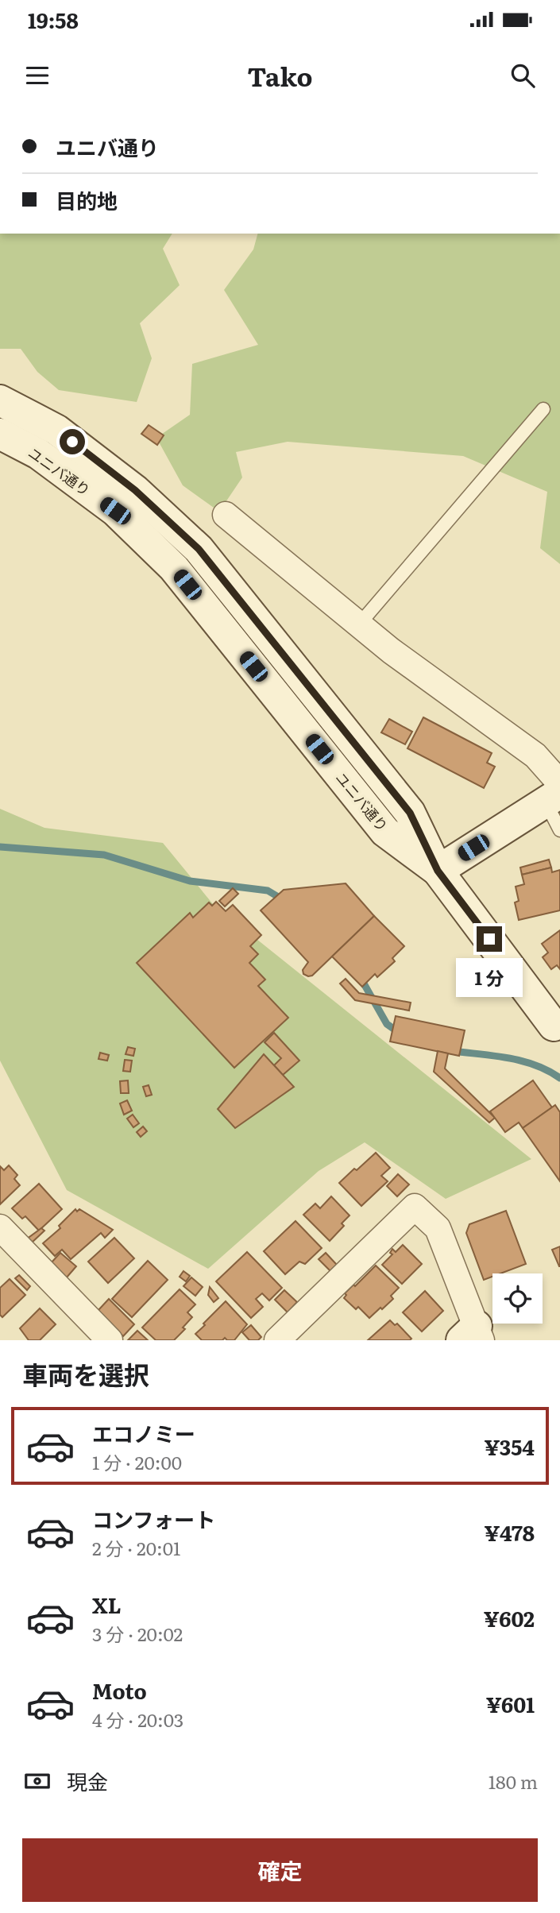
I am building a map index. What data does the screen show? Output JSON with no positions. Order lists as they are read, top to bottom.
{
  "streets": {
    "street": ["ユニバ通り"]
  },
  "page": {
    "status": "19:58",
    "header": "Tako",
    "banner": ["ユニバ通り", "目的地"],
    "bubble": "1 分",
    "heading": "車両を選択",
    "list": [
      {
        "name": "エコノミー",
        "note": "1 分 · 20:00",
        "value": "¥354"
      },
      {
        "name": "コンフォート",
        "note": "2 分 · 20:01",
        "value": "¥478"
      },
      {
        "name": "XL",
        "note": "3 分 · 20:02",
        "value": "¥602"
      },
      {
        "name": "Moto",
        "note": "4 分 · 20:03",
        "value": "¥601"
      }
    ],
    "pay": ["現金", "180 m"],
    "buttons": "確定"
  }
}
